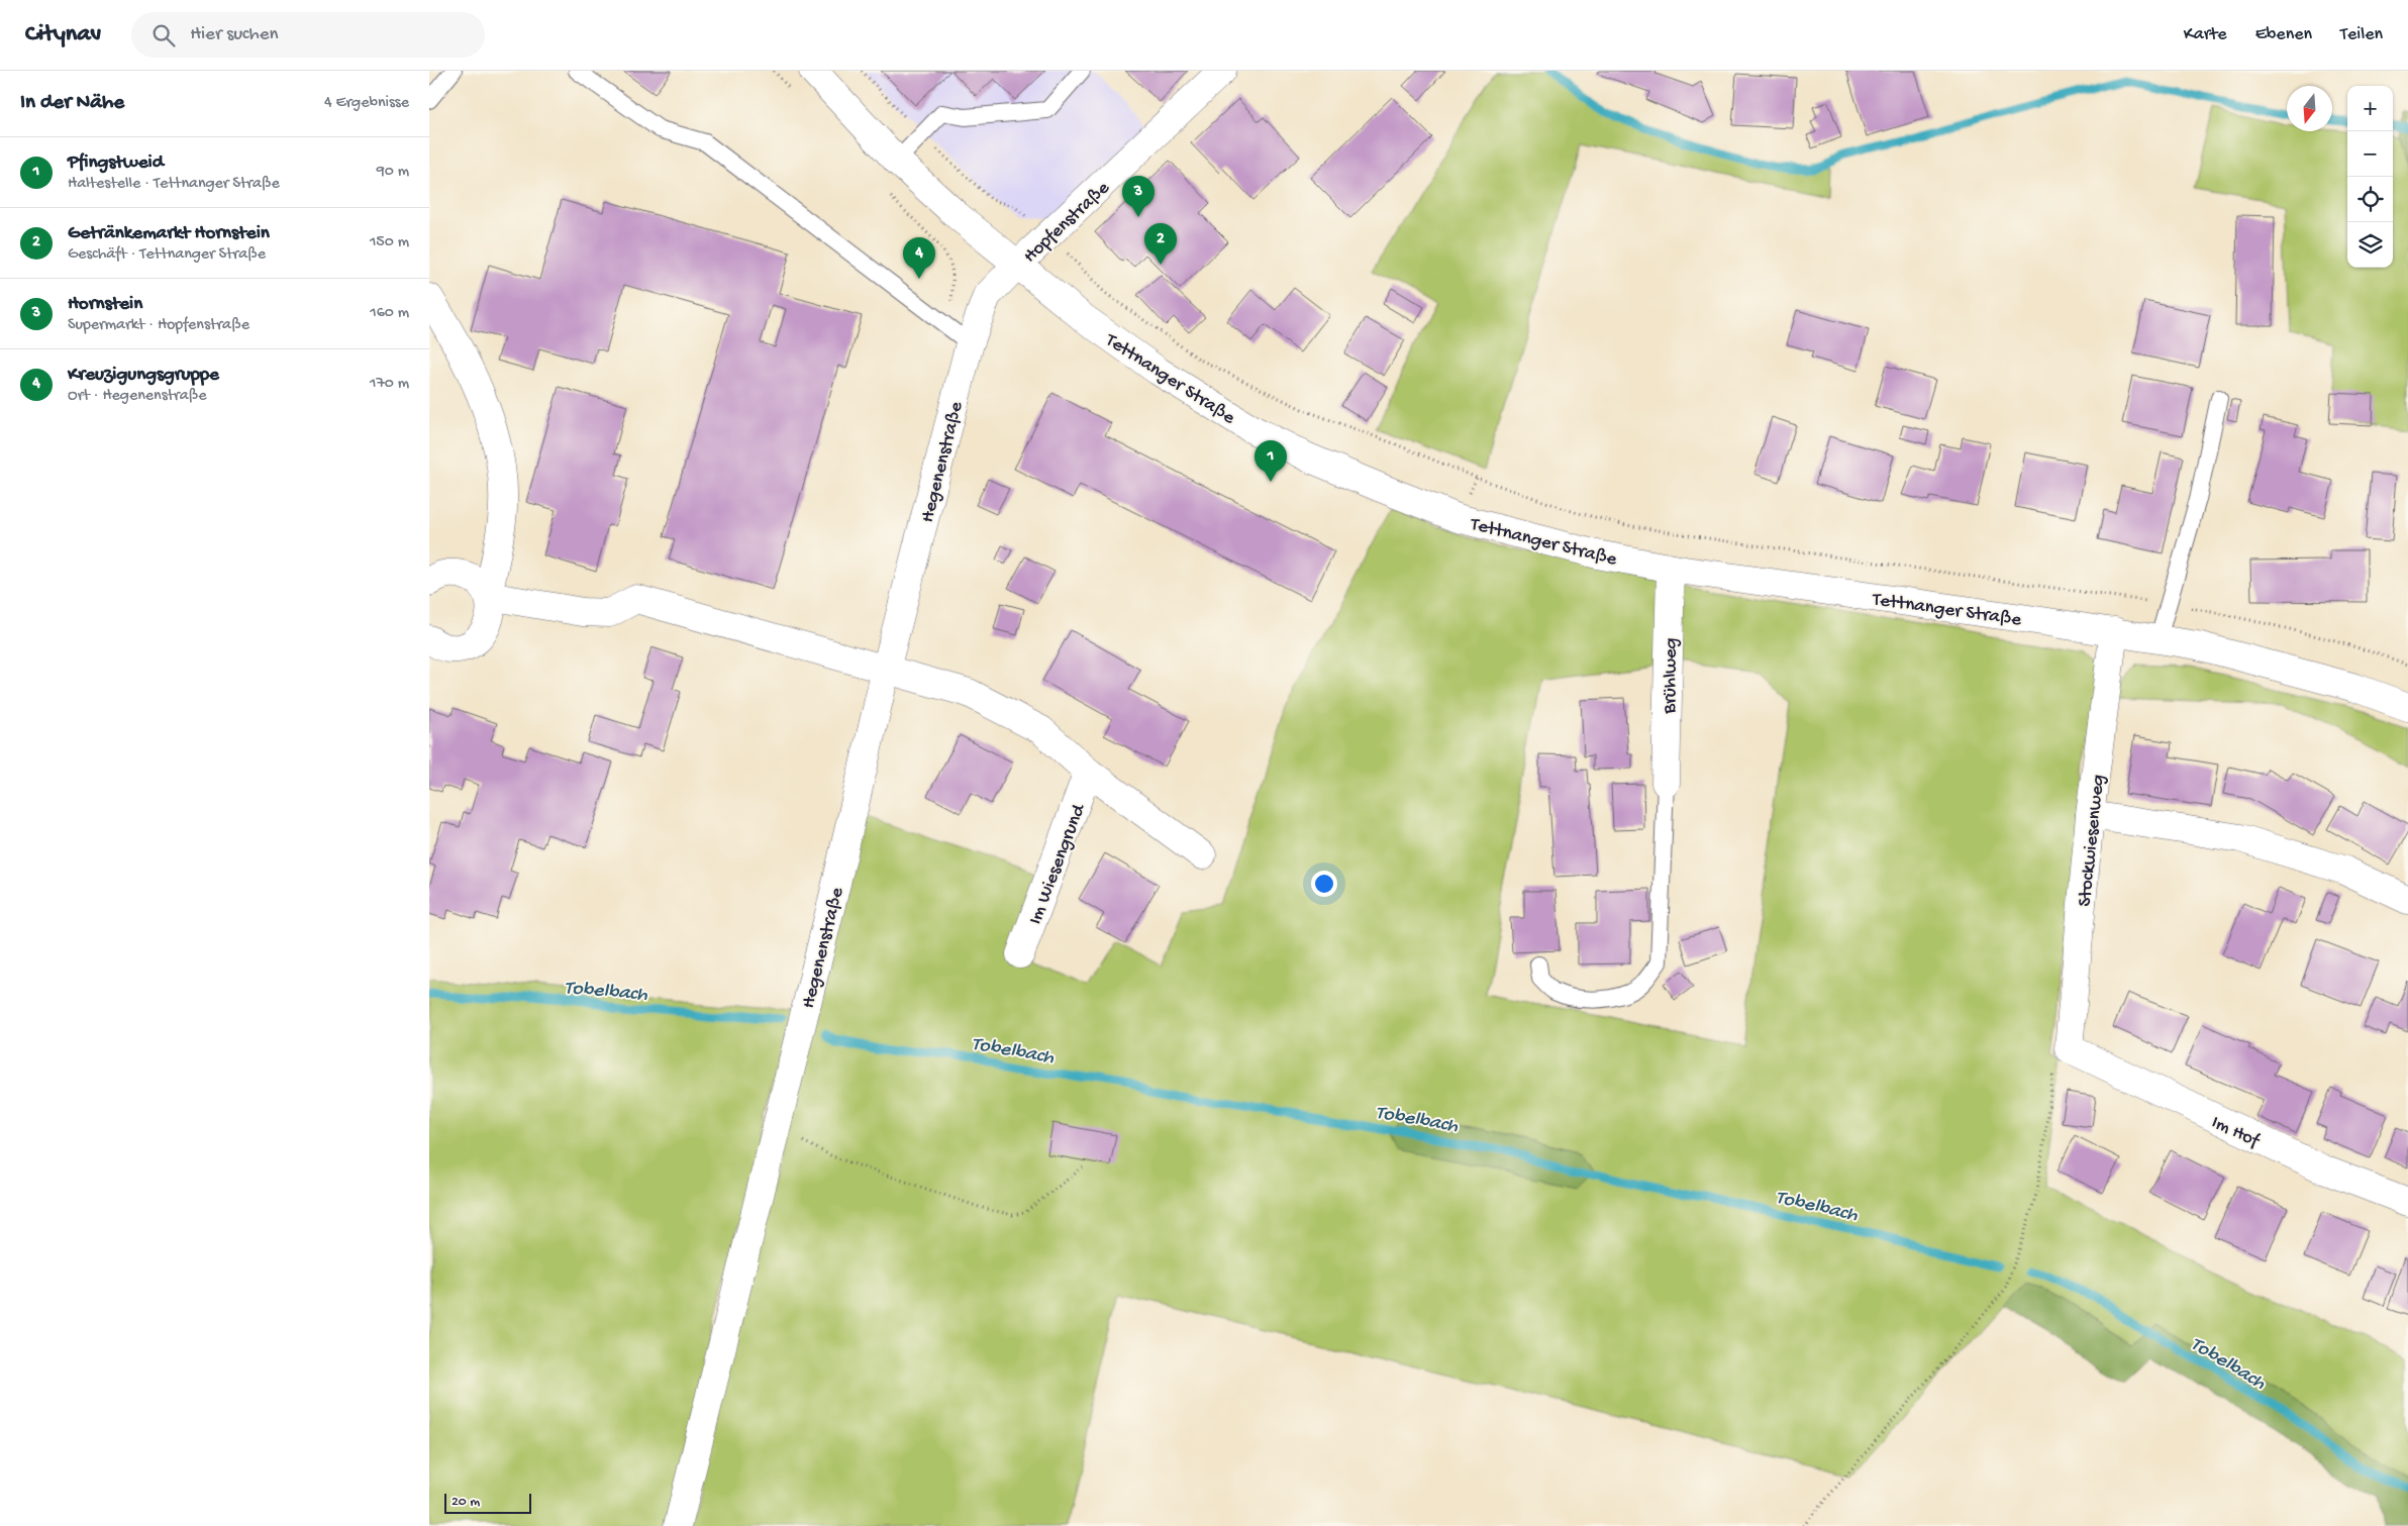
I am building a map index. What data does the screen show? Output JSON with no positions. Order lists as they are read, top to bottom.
{
  "streets": {
    "street": [
      "Hopfenstraße",
      "Tettnanger Straße",
      "Hegenenstraße",
      "Brühlweg",
      "Stockwiesenweg",
      "Im Wiesengrund",
      "Im Hof"
    ]
  },
  "crossings": [
    ["Hopfenstraße", "Tettnanger Straße"],
    ["Hopfenstraße", "Hegenenstraße"],
    ["Tettnanger Straße", "Hegenenstraße"],
    ["Tettnanger Straße", "Brühlweg"],
    ["Tettnanger Straße", "Stockwiesenweg"],
    ["Stockwiesenweg", "Im Hof"]
  ],
  "water": ["Tobelbach"],
  "scale_bar": "20 m",
  "north": "bottom",
  "page": {
    "header": "Citynav",
    "search": "Hier suchen",
    "nav": ["Karte", "Ebenen", "Teilen"],
    "heading": ["In der Nähe", "4 Ergebnisse"],
    "map_buttons": ["+", "−"],
    "list": [
      {
        "mark": "1",
        "name": "Pfingstweid",
        "note": "Haltestelle · Tettnanger Straße",
        "value": "90 m"
      },
      {
        "mark": "2",
        "name": "Getränkemarkt Hornstein",
        "note": "Geschäft · Tettnanger Straße",
        "value": "150 m"
      },
      {
        "mark": "3",
        "name": "Hornstein",
        "note": "Supermarkt · Hopfenstraße",
        "value": "160 m"
      },
      {
        "mark": "4",
        "name": "Kreuzigungsgruppe",
        "note": "Ort · Hegenenstraße",
        "value": "170 m"
      }
    ],
    "pins": [
      "3",
      "2",
      "4",
      "1"
    ],
    "scale": "20 m"
  }
}
